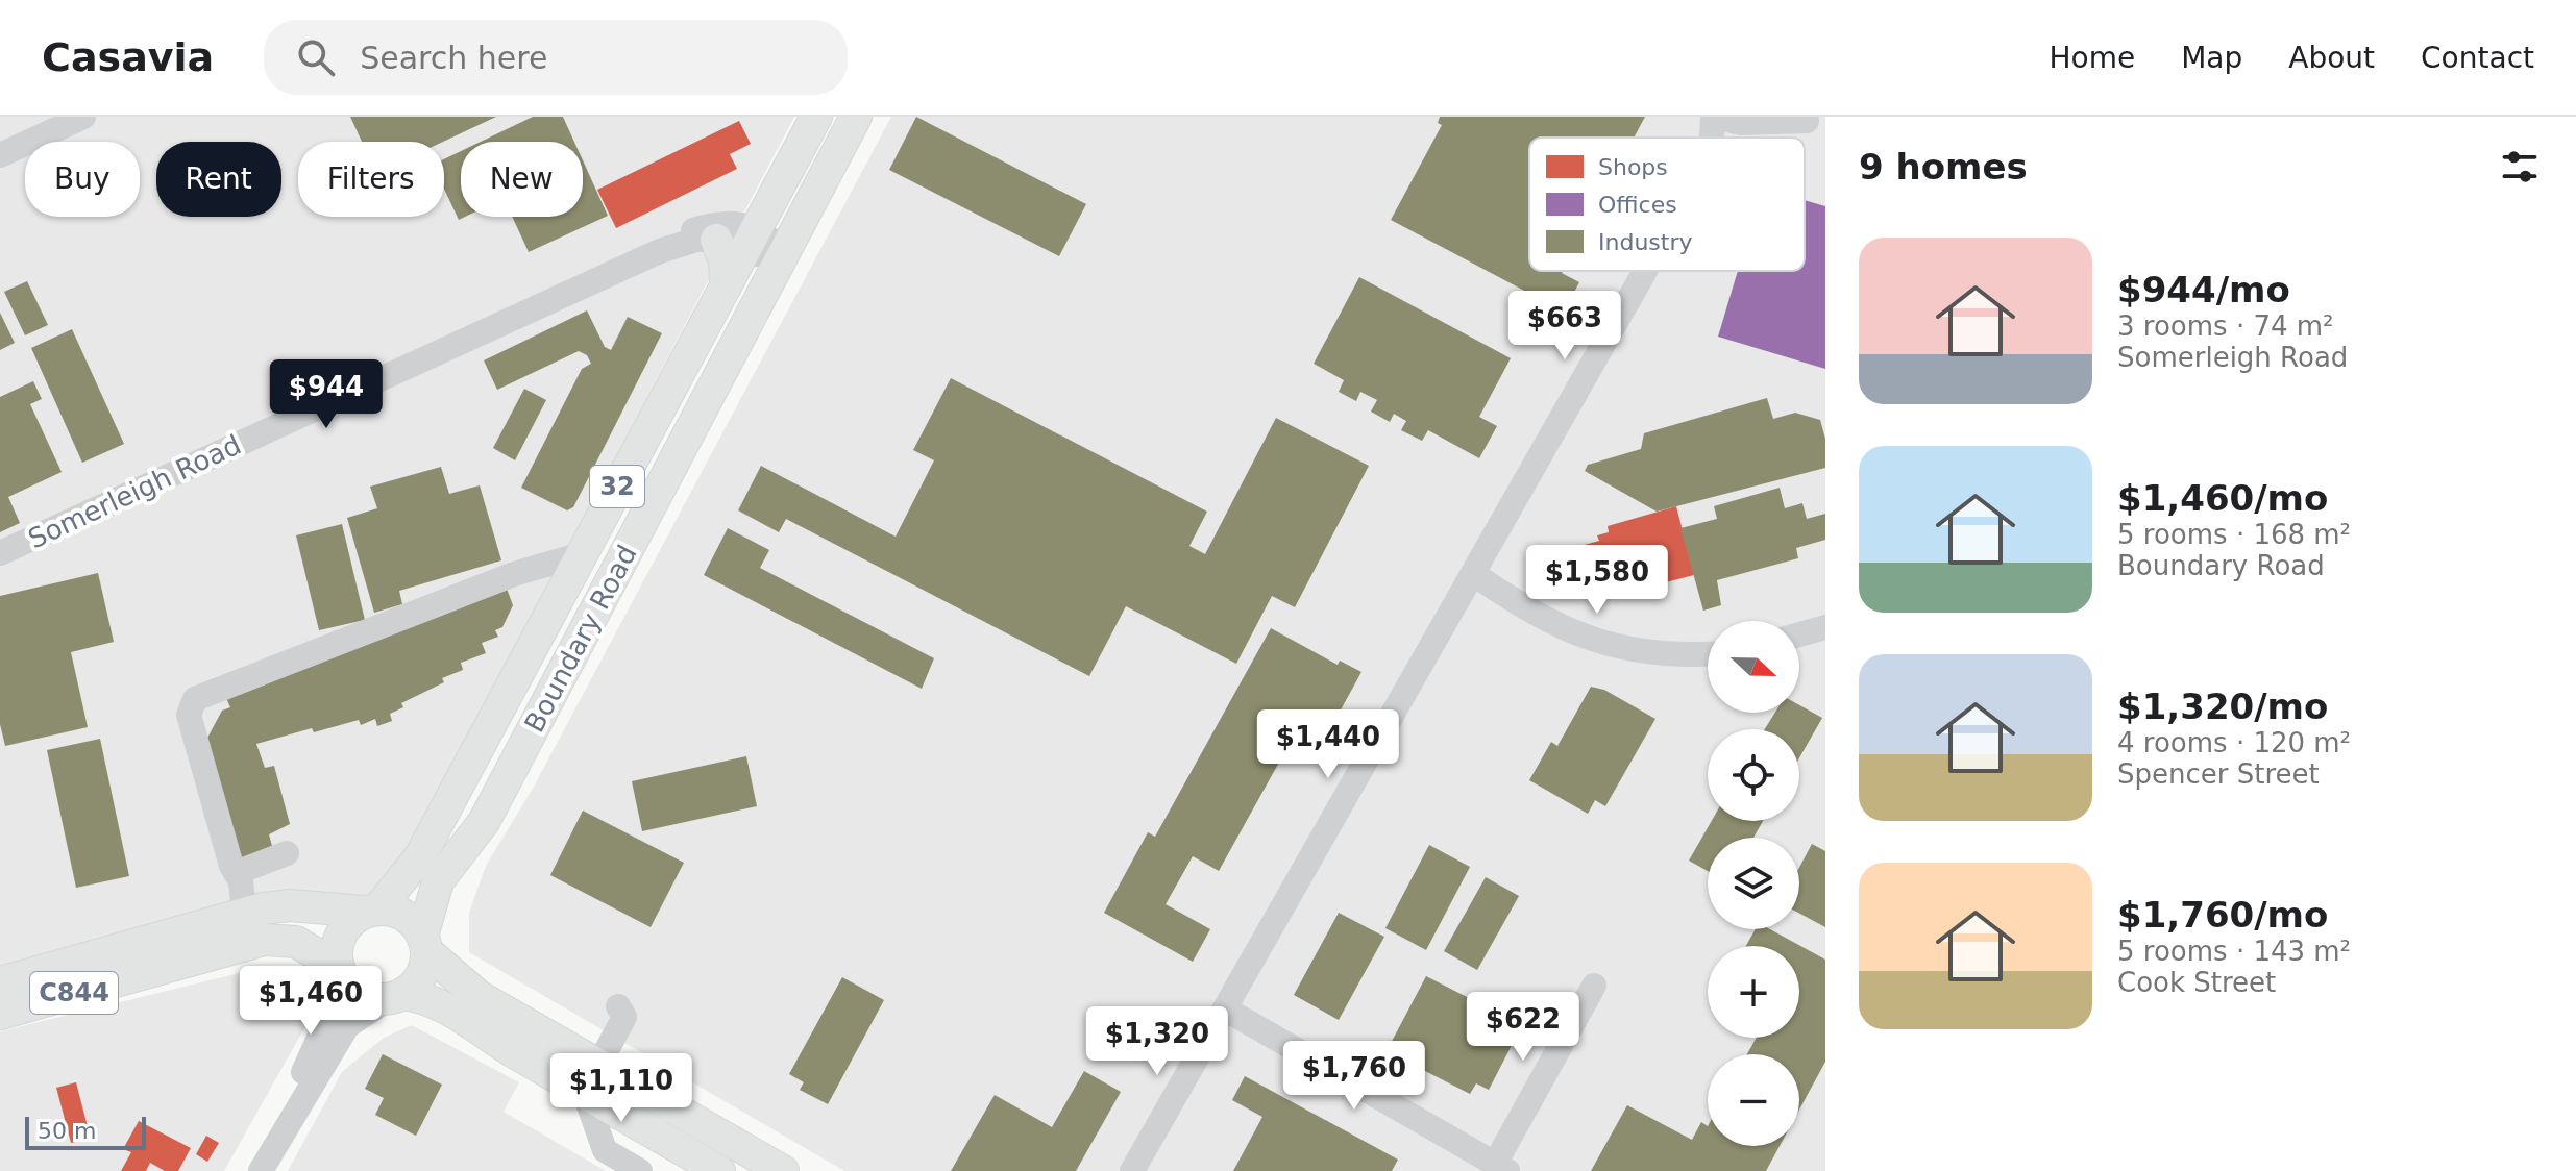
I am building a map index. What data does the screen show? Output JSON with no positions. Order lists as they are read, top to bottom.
{
  "streets": {
    "main road": ["32", "Boundary Road", "C844"],
    "street": ["Somerleigh Road"]
  },
  "crossings": [
    ["32", "Boundary Road"],
    ["32", "C844"],
    ["Somerleigh Road", "Boundary Road"],
    ["Boundary Road", "C844"]
  ],
  "legend": ["Shops", "Offices", "Industry"],
  "scale_bar": "50 m",
  "north": "right",
  "page": {
    "header": "Casavia",
    "search": "Search here",
    "nav": [
      "Home",
      "Map",
      "About",
      "Contact"
    ],
    "heading": "9 homes",
    "chip": [
      "Buy",
      "Rent",
      "Filters",
      "New"
    ],
    "list": [
      {
        "name": "$944/mo",
        "note": "3 rooms · 74 m² · Somerleigh Road"
      },
      {
        "name": "$1,460/mo",
        "note": "5 rooms · 168 m² · Boundary Road"
      },
      {
        "name": "$1,320/mo",
        "note": "4 rooms · 120 m² · Spencer Street"
      },
      {
        "name": "$1,760/mo",
        "note": "5 rooms · 143 m² · Cook Street"
      }
    ],
    "price": [
      "$663",
      "$944",
      "$1,580",
      "$1,440",
      "$1,460",
      "$622",
      "$1,320",
      "$1,760",
      "$1,110"
    ],
    "map_buttons": ["+", "−"],
    "scale": "50 m"
  }
}
